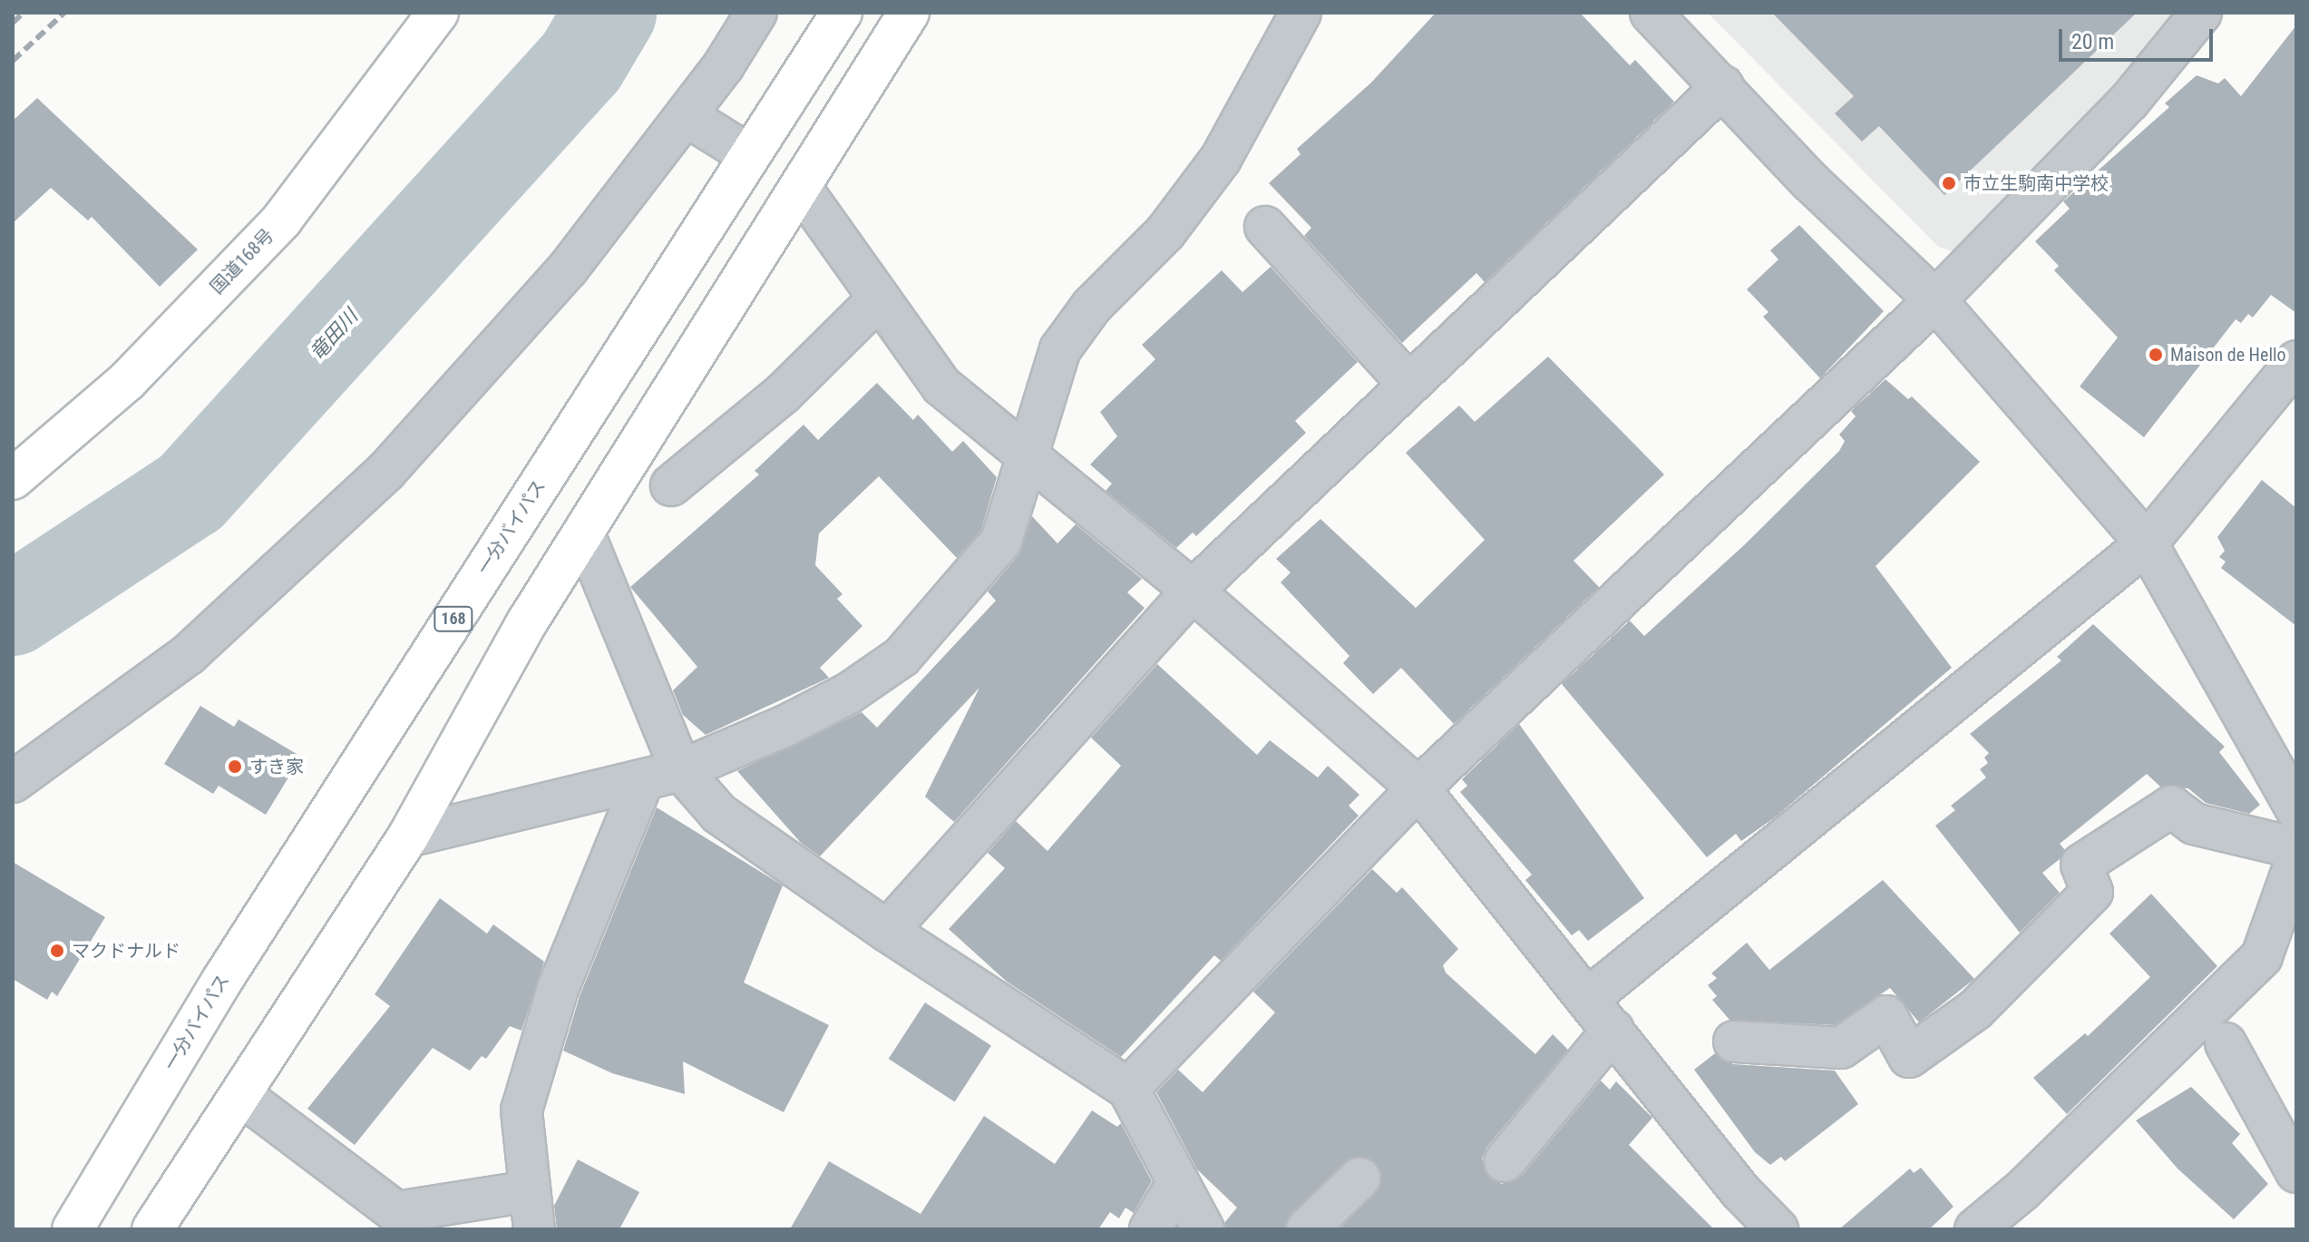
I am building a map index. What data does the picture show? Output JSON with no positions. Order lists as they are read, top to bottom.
{
  "streets": {
    "highway": ["国道168号", "一分バイパス", "168"]
  },
  "water": ["竜田川"],
  "places": [
    "市立生駒南中学校",
    "Maison de Hello",
    "すき家",
    "マクドナルド"
  ],
  "scale_bar": "20 m"
}
